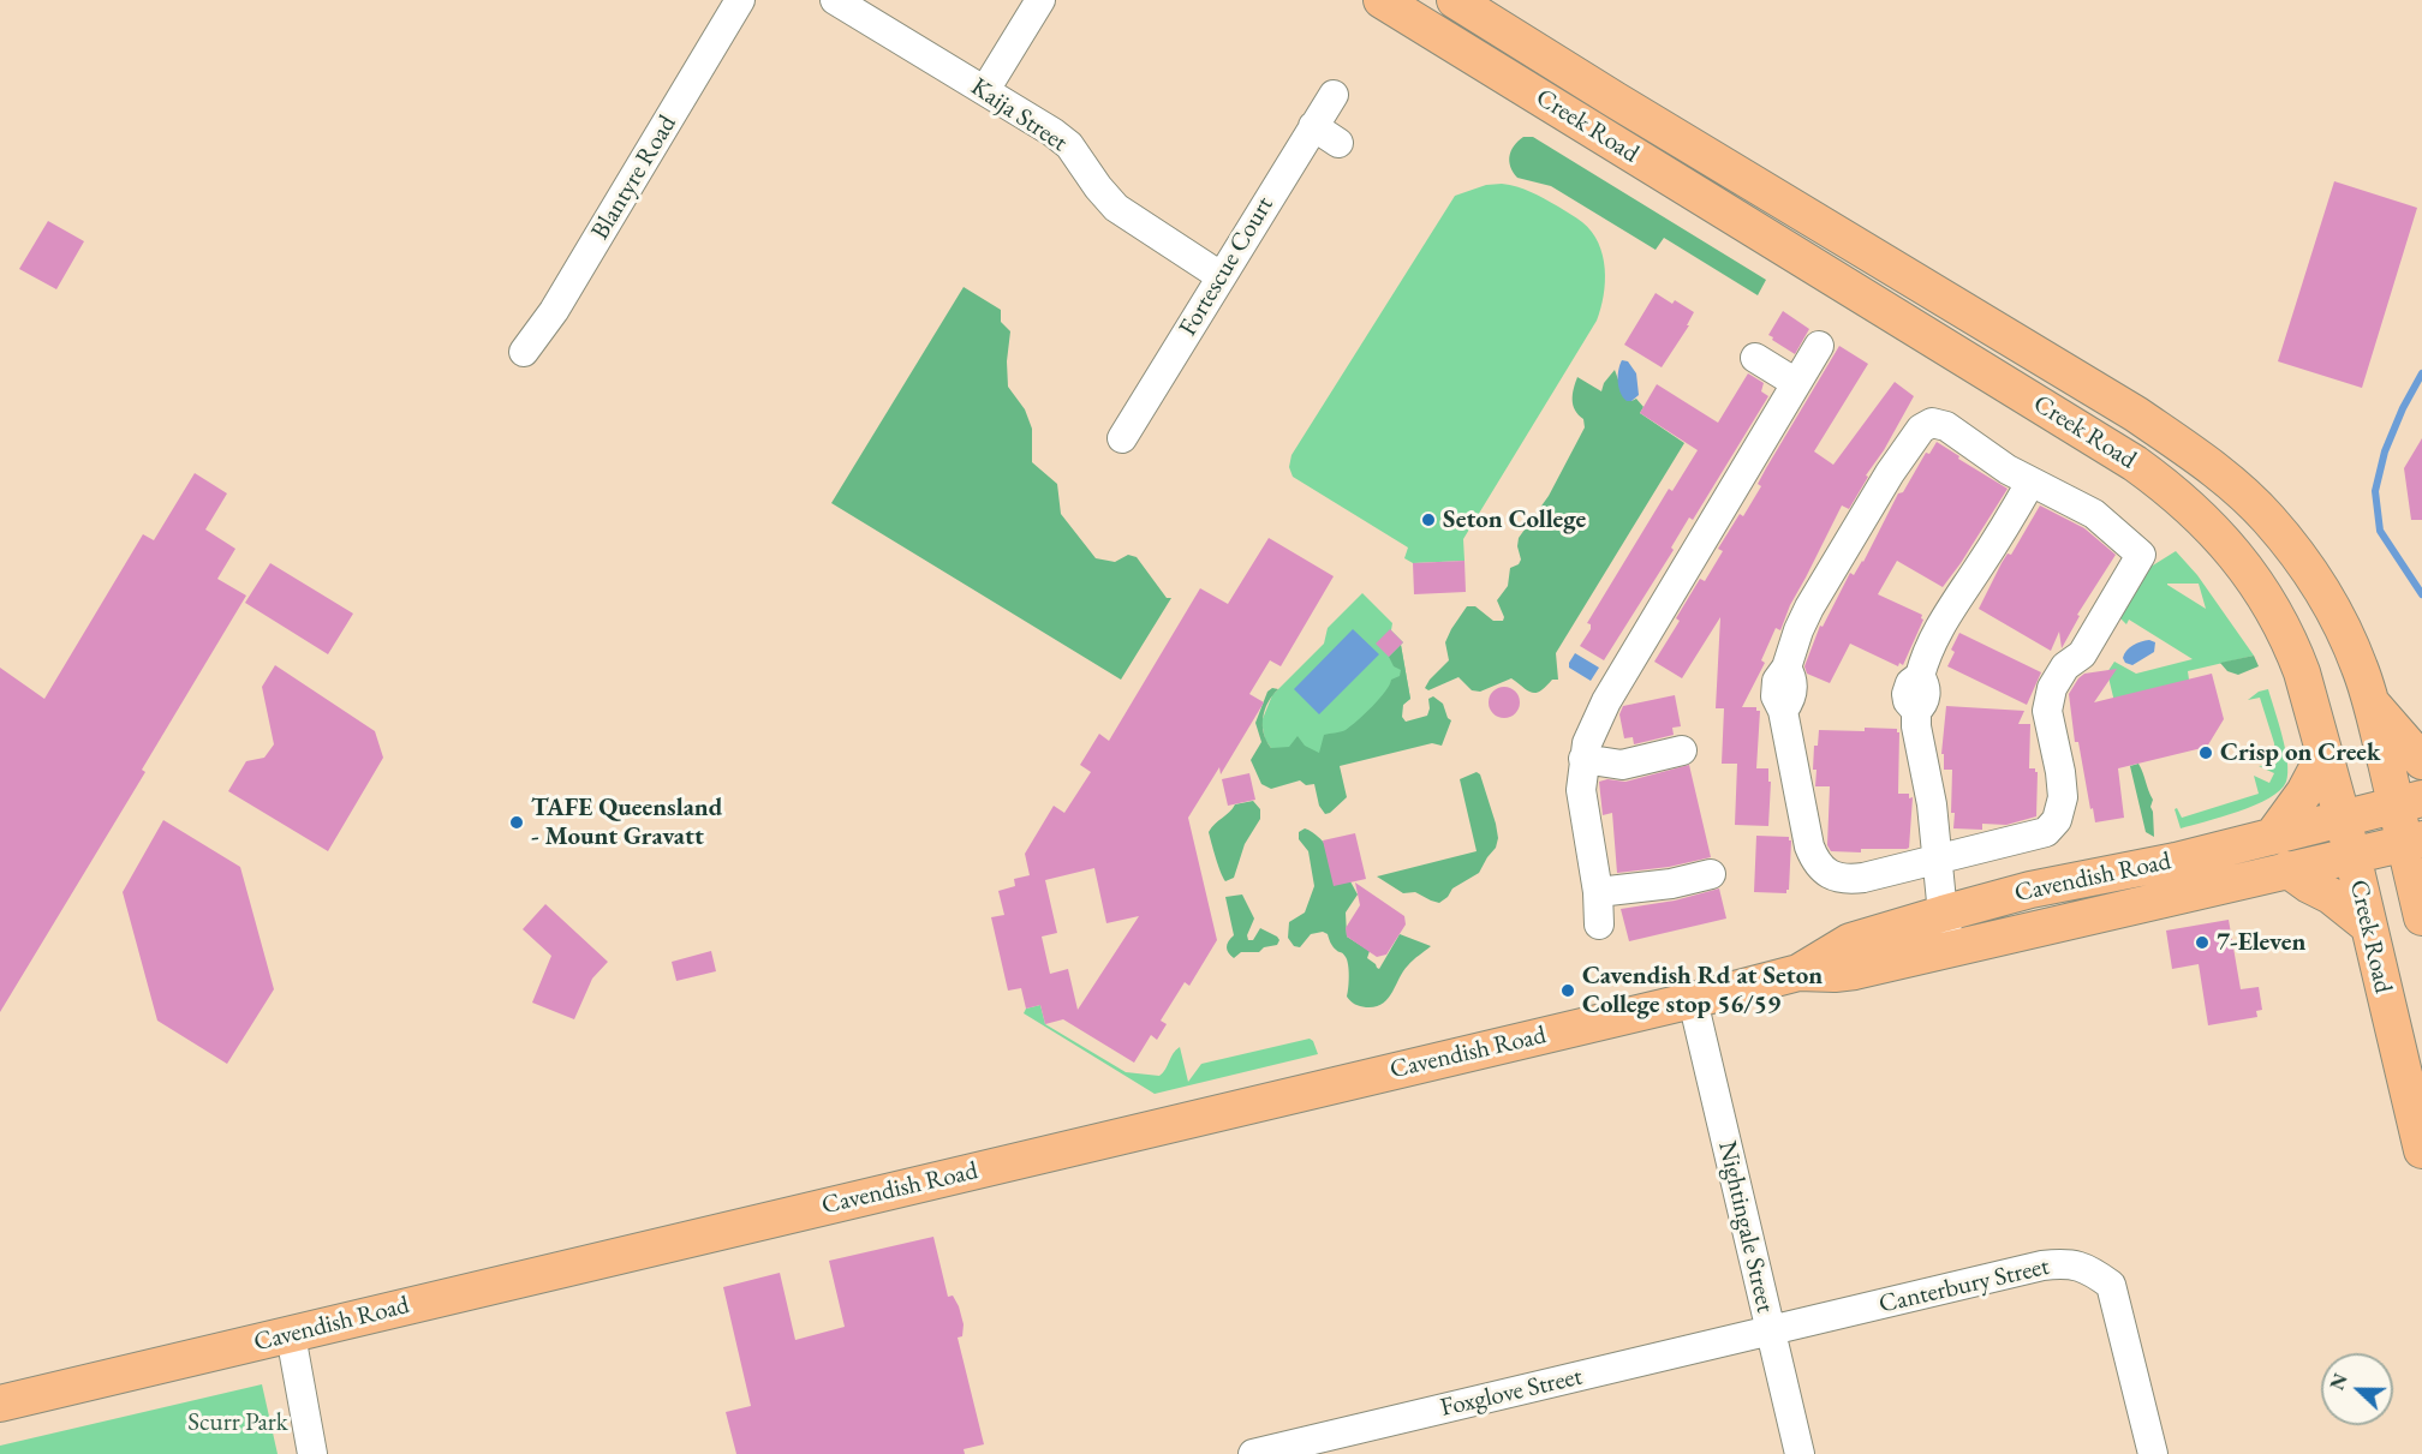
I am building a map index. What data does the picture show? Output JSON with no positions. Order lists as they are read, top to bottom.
{
  "streets": {
    "main road": ["Creek Road", "Cavendish Road"],
    "street": [
      "Kaija Street",
      "Blantyre Road",
      "Fortescue Court",
      "Nightingale Street",
      "Canterbury Street",
      "Foxglove Street"
    ]
  },
  "crossings": [
    ["Kaija Street", "Fortescue Court"],
    ["Creek Road", "Cavendish Road"],
    ["Cavendish Road", "Nightingale Street"],
    ["Nightingale Street", "Canterbury Street"],
    ["Nightingale Street", "Foxglove Street"],
    ["Canterbury Street", "Foxglove Street"]
  ],
  "parks": ["Scurr Park"],
  "places": [
    "Seton College",
    "Crisp on Creek",
    "TAFE Queensland - Mount Gravatt",
    "7-Eleven",
    "Cavendish Rd at Seton College stop 56/59"
  ],
  "north": "left"
}
